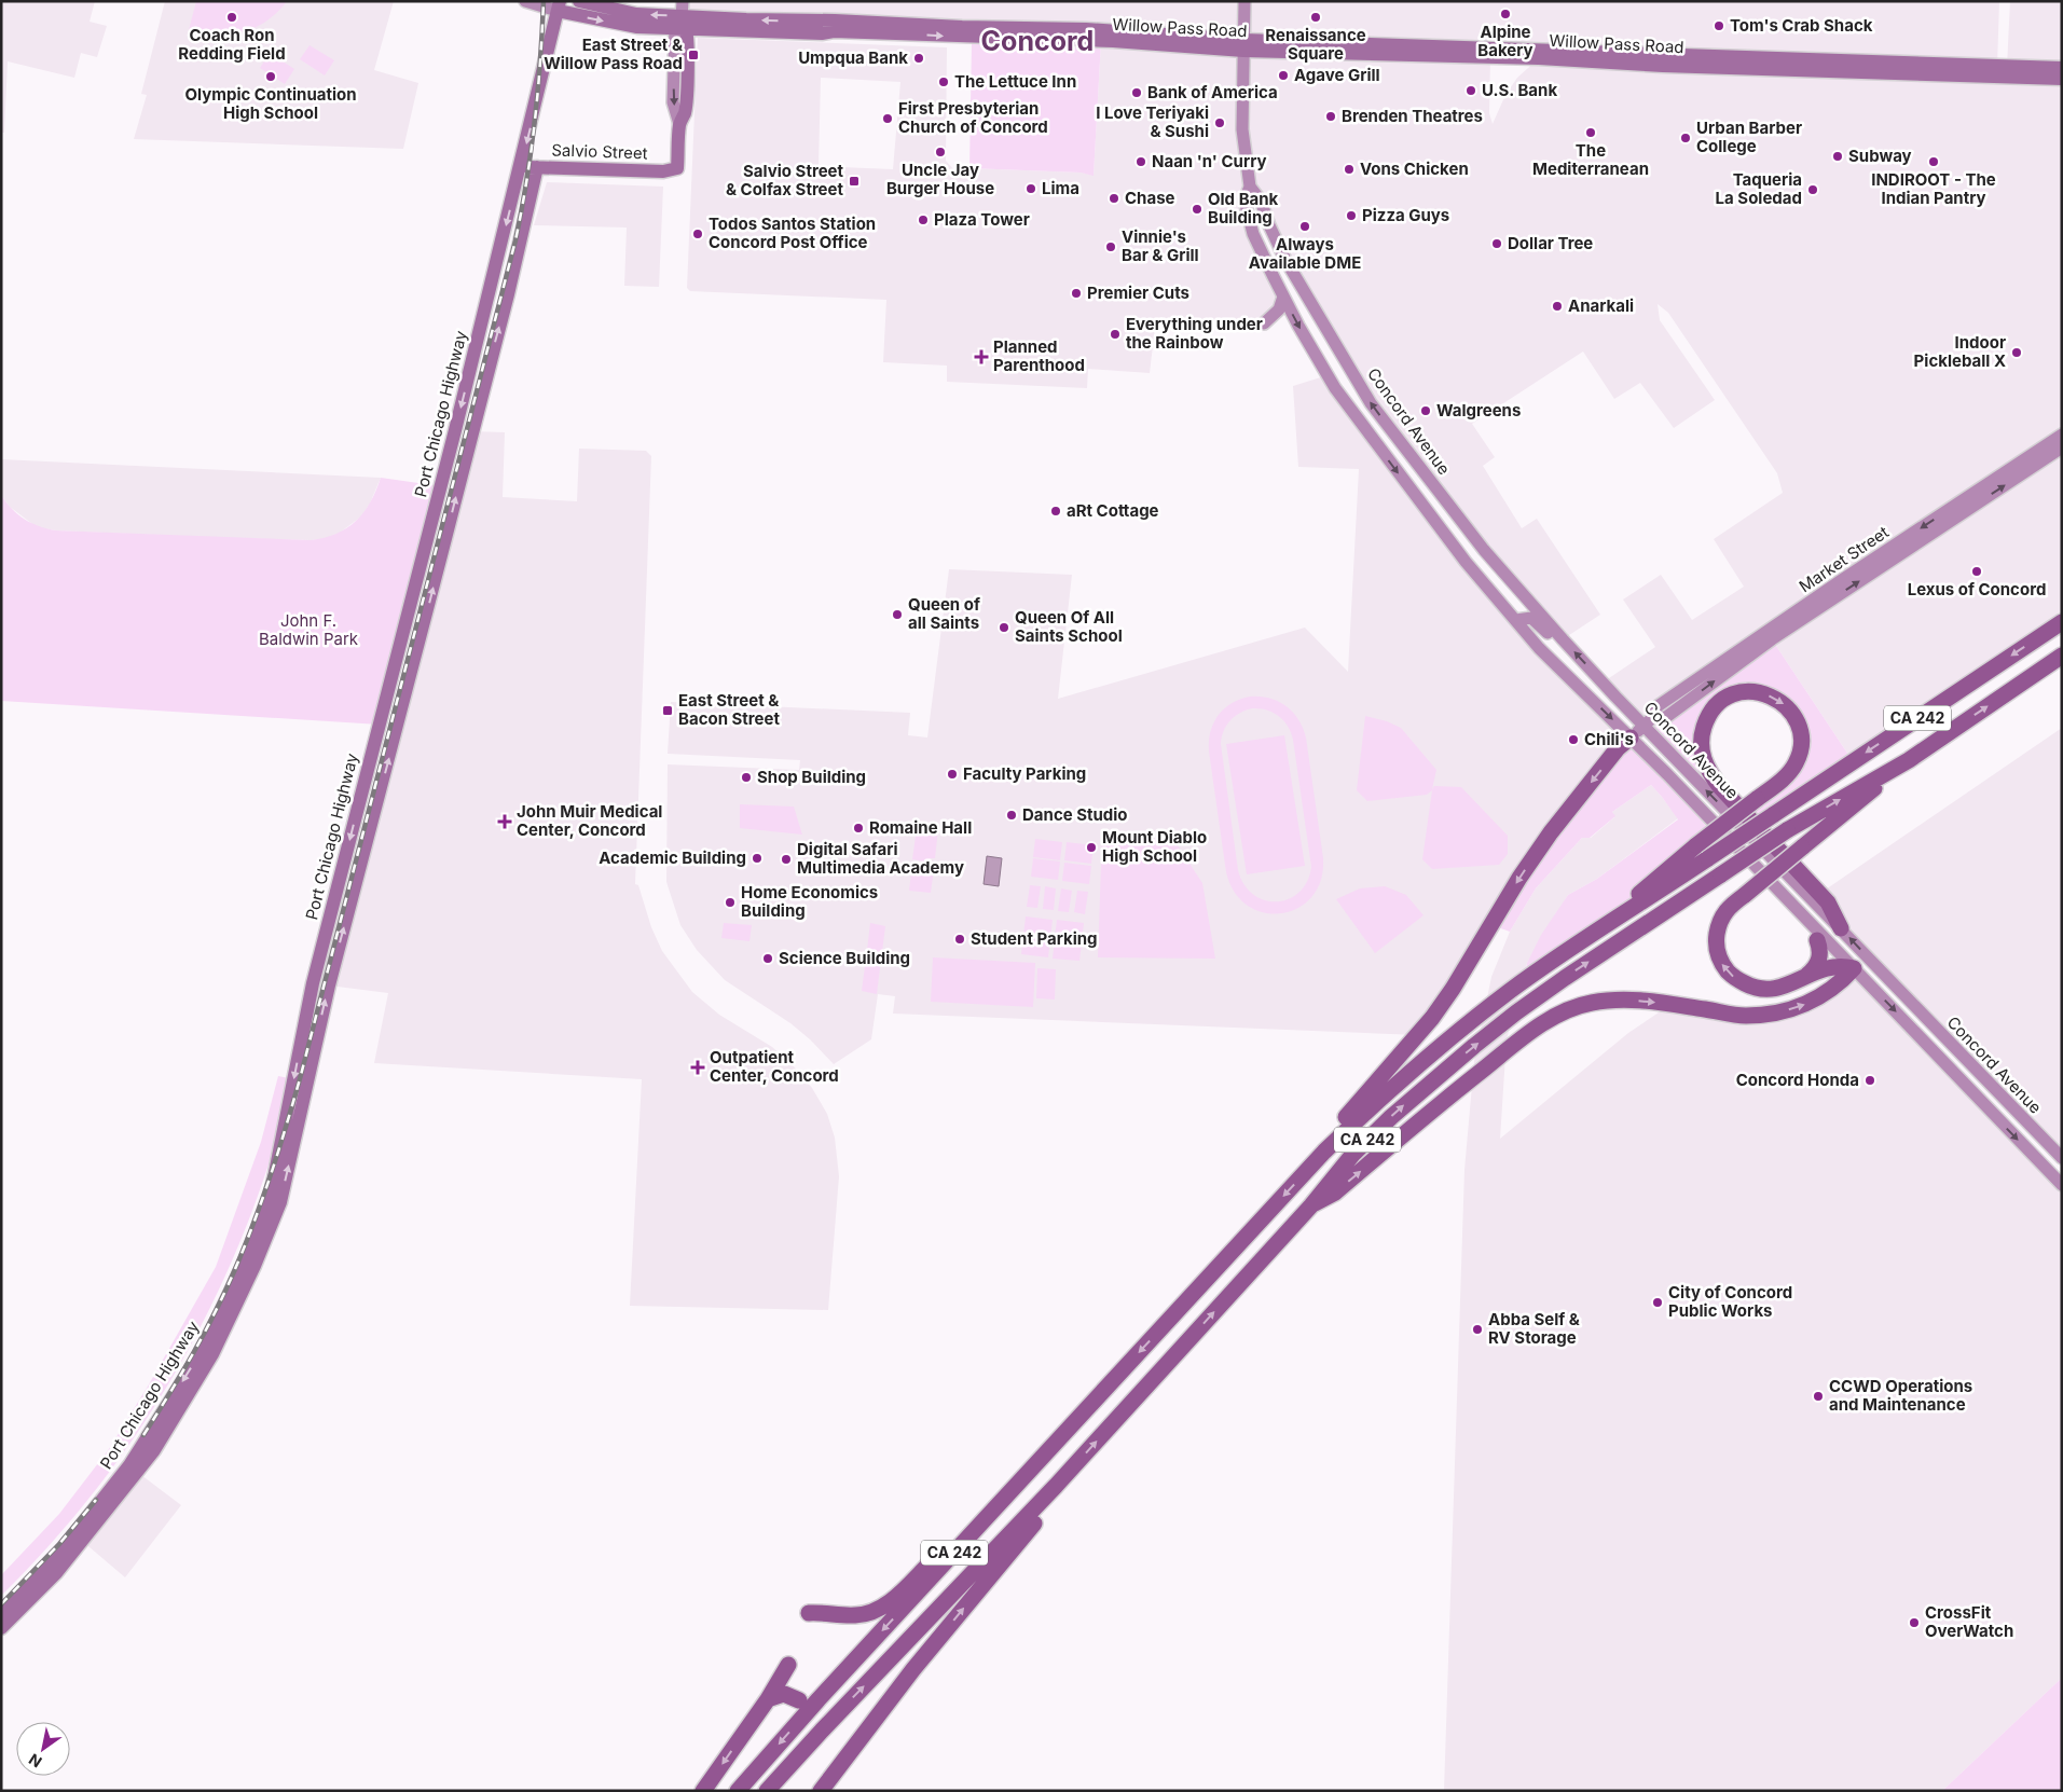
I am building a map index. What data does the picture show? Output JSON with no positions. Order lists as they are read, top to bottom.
{
  "streets": {
    "highway": ["CA 242"],
    "main road": [
      "Willow Pass Road",
      "Salvio Street",
      "Port Chicago Highway",
      "Concord Avenue",
      "Market Street"
    ]
  },
  "crossings": [
    ["Willow Pass Road", "Salvio Street"],
    ["Willow Pass Road", "Port Chicago Highway"],
    ["Salvio Street", "Port Chicago Highway"],
    ["Concord Avenue", "Market Street"]
  ],
  "districts": ["Concord"],
  "parks": ["John F. Baldwin Park"],
  "places": {
    "other": [
      "Alpine Bakery",
      "Coach Ron Redding Field",
      "Renaissance Square",
      "Tom's Crab Shack",
      "Umpqua Bank",
      "Agave Grill",
      "Olympic Continuation High School",
      "The Lettuce Inn",
      "U.S. Bank",
      "Bank of America",
      "Brenden Theatres",
      "First Presbyterian Church of Concord",
      "I Love Teriyaki & Sushi",
      "The Mediterranean",
      "Urban Barber College",
      "Uncle Jay Burger House",
      "Subway",
      "Naan 'n' Curry",
      "INDIROOT - The Indian Pantry",
      "Vons Chicken",
      "Lima",
      "Taqueria La Soledad",
      "Chase",
      "Old Bank Building",
      "Pizza Guys",
      "Plaza Tower",
      "Always Available DME",
      "Todos Santos Station Concord Post Office",
      "Dollar Tree",
      "Vinnie's Bar & Grill",
      "Premier Cuts",
      "Anarkali",
      "Everything under the Rainbow",
      "Indoor Pickleball X",
      "Walgreens",
      "aRt Cottage",
      "Lexus of Concord",
      "Queen of all Saints",
      "Queen Of All Saints School",
      "Chili's",
      "Faculty Parking",
      "Shop Building",
      "Dance Studio",
      "Romaine Hall",
      "Mount Diablo High School",
      "Academic Building",
      "Digital Safari Multimedia Academy",
      "Home Economics Building",
      "Student Parking",
      "Science Building",
      "Concord Honda",
      "City of Concord Public Works",
      "Abba Self & RV Storage",
      "CCWD Operations and Maintenance",
      "CrossFit OverWatch"
    ],
    "transit": ["East Street & Willow Pass Road", "Salvio Street & Colfax Street", "East Street & Bacon Street"],
    "health": ["Planned Parenthood", "John Muir Medical Center, Concord", "Outpatient Center, Concord"]
  },
  "north": "bottom left"
}
